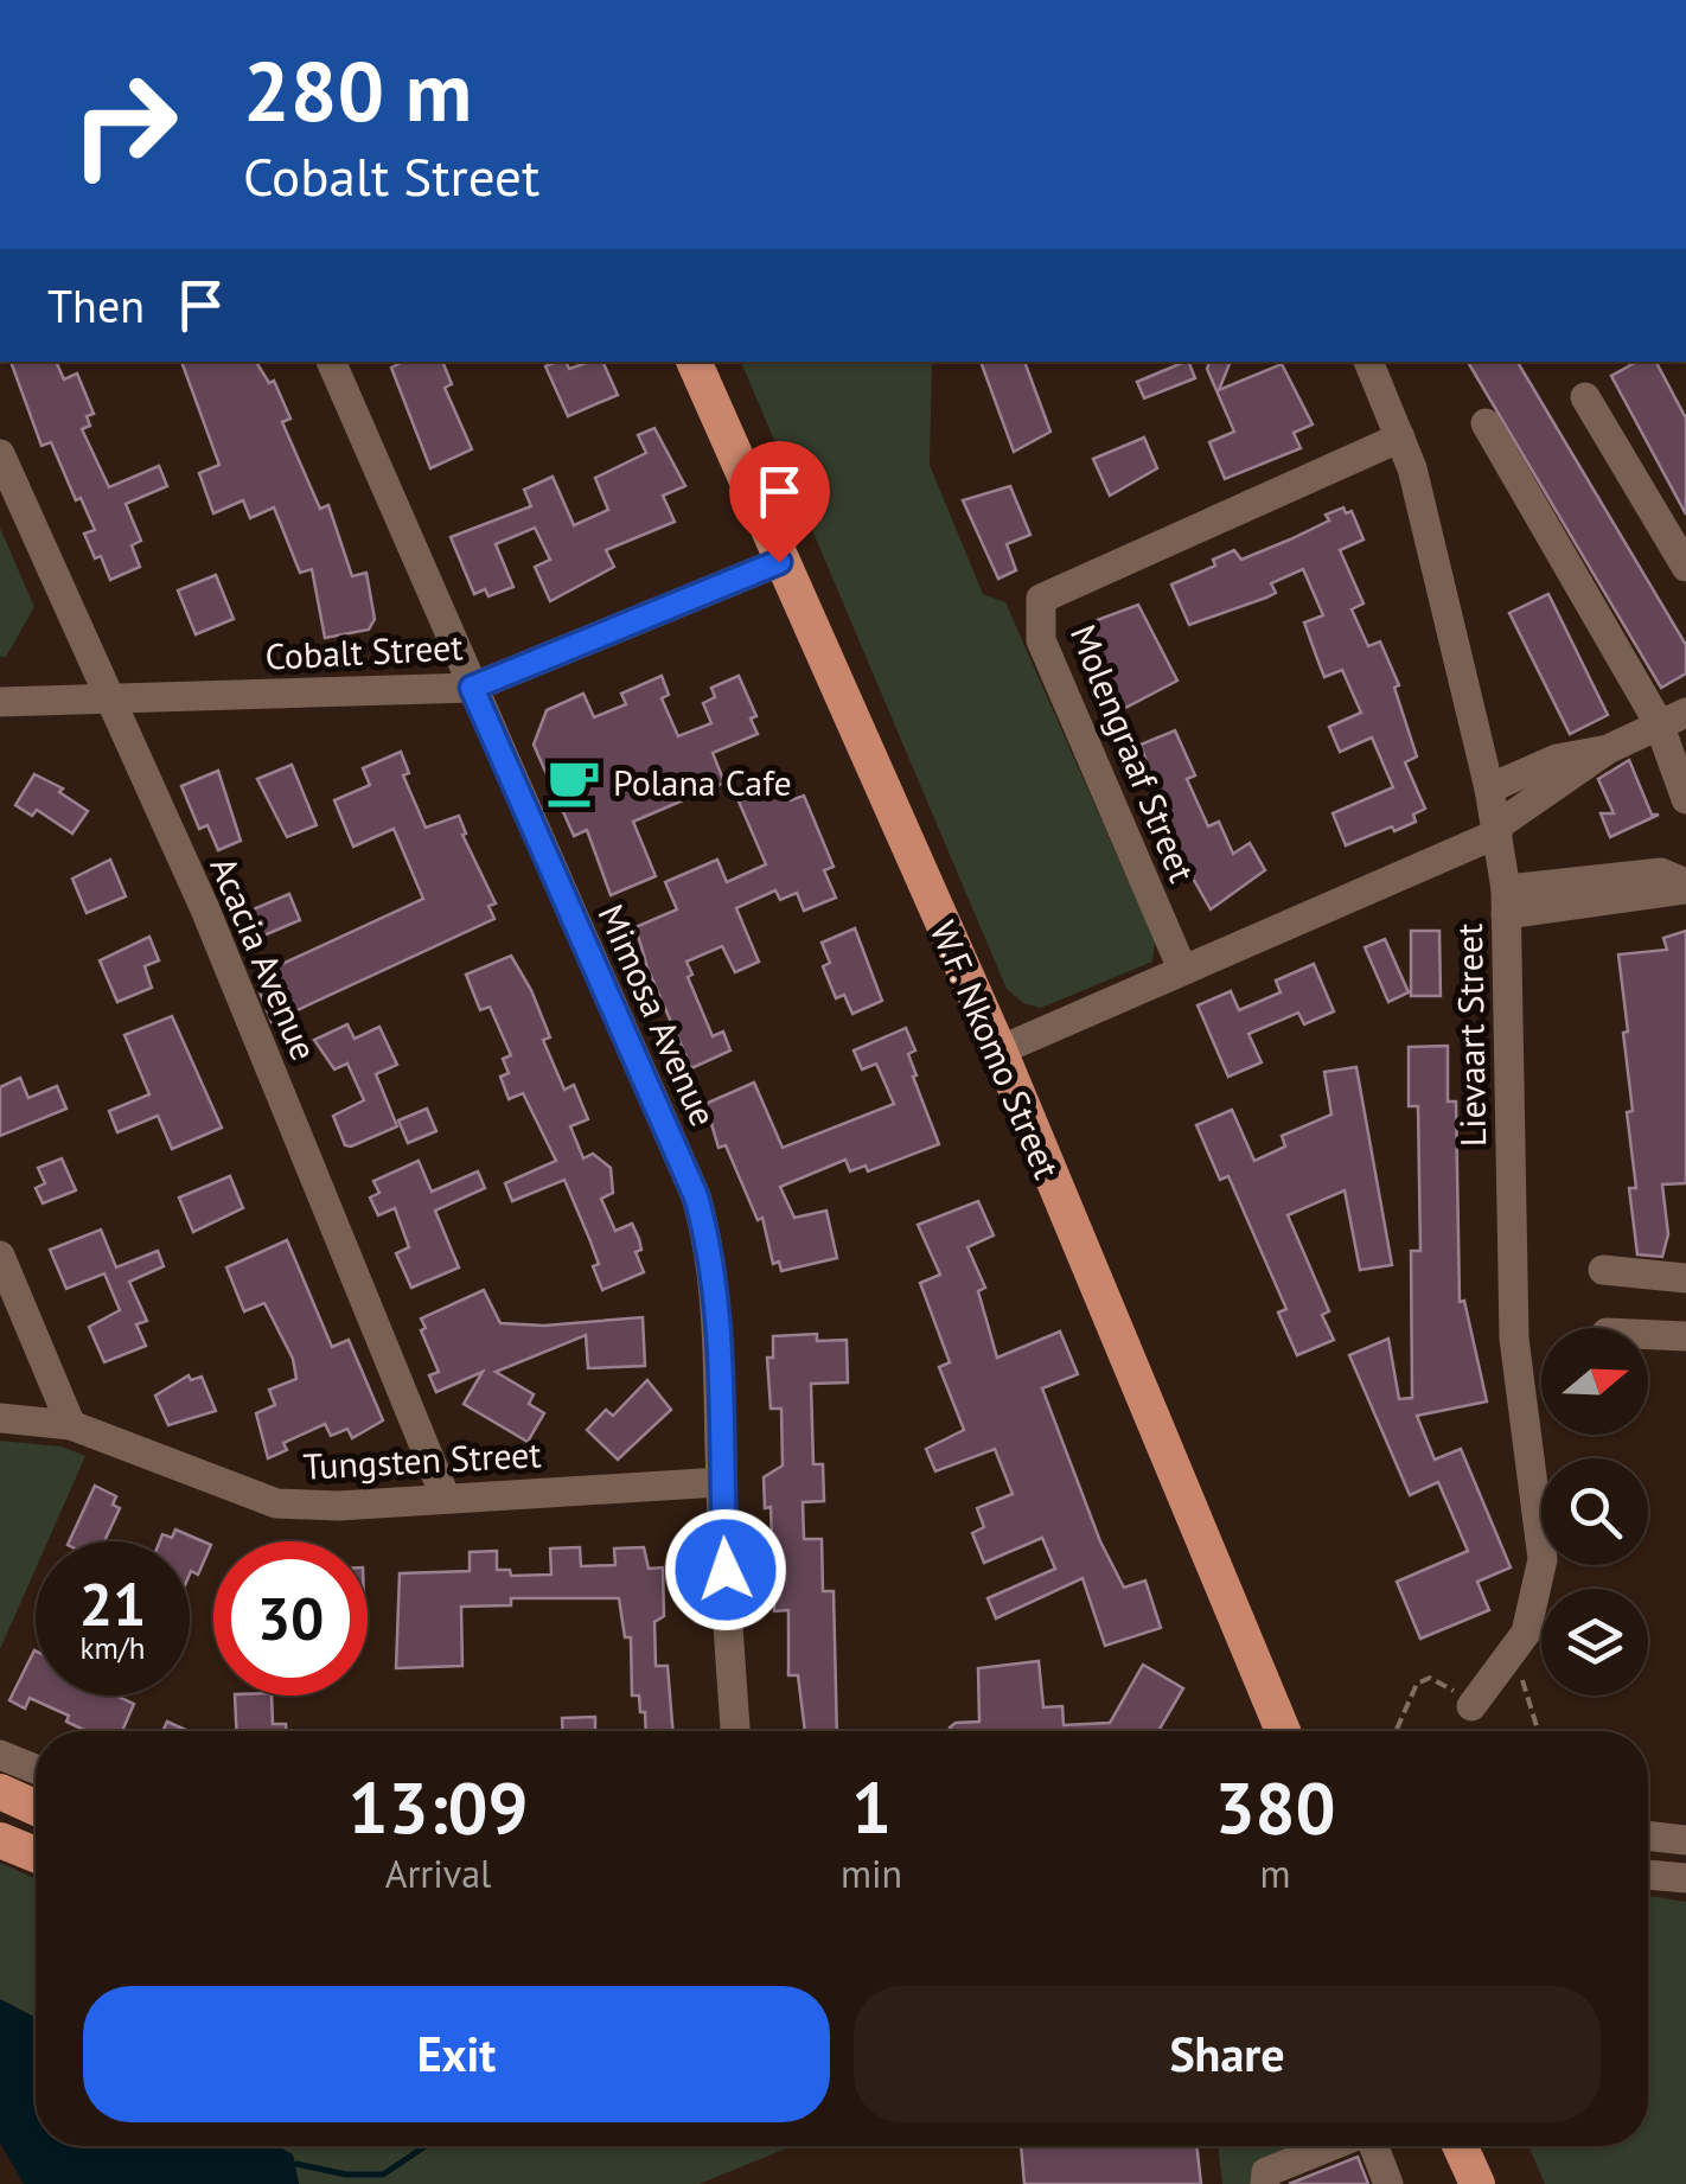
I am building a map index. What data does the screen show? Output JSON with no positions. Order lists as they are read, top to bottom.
{
  "streets": {
    "main road": ["W.F. Nkomo Street"],
    "street": [
      "Cobalt Street",
      "Molengraaf Street",
      "Acacia Avenue",
      "Mimosa Avenue",
      "Lievaart Street",
      "Tungsten Street"
    ]
  },
  "crossings": [
    ["Cobalt Street", "Acacia Avenue"],
    ["Cobalt Street", "Mimosa Avenue"],
    ["Cobalt Street", "W.F. Nkomo Street"],
    ["Molengraaf Street", "Lievaart Street"],
    ["Acacia Avenue", "Tungsten Street"],
    ["Mimosa Avenue", "Tungsten Street"]
  ],
  "places": {
    "cafe": ["Polana Cafe"]
  },
  "north": "right",
  "page": {
    "turn": ["280 m", "Cobalt Street"],
    "then": "Then",
    "speed": "21 km/h",
    "limit": "30",
    "eta": [
      "13:09",
      "Arrival",
      "1",
      "min",
      "380",
      "m"
    ],
    "buttons": ["Exit", "Share"]
  }
}
